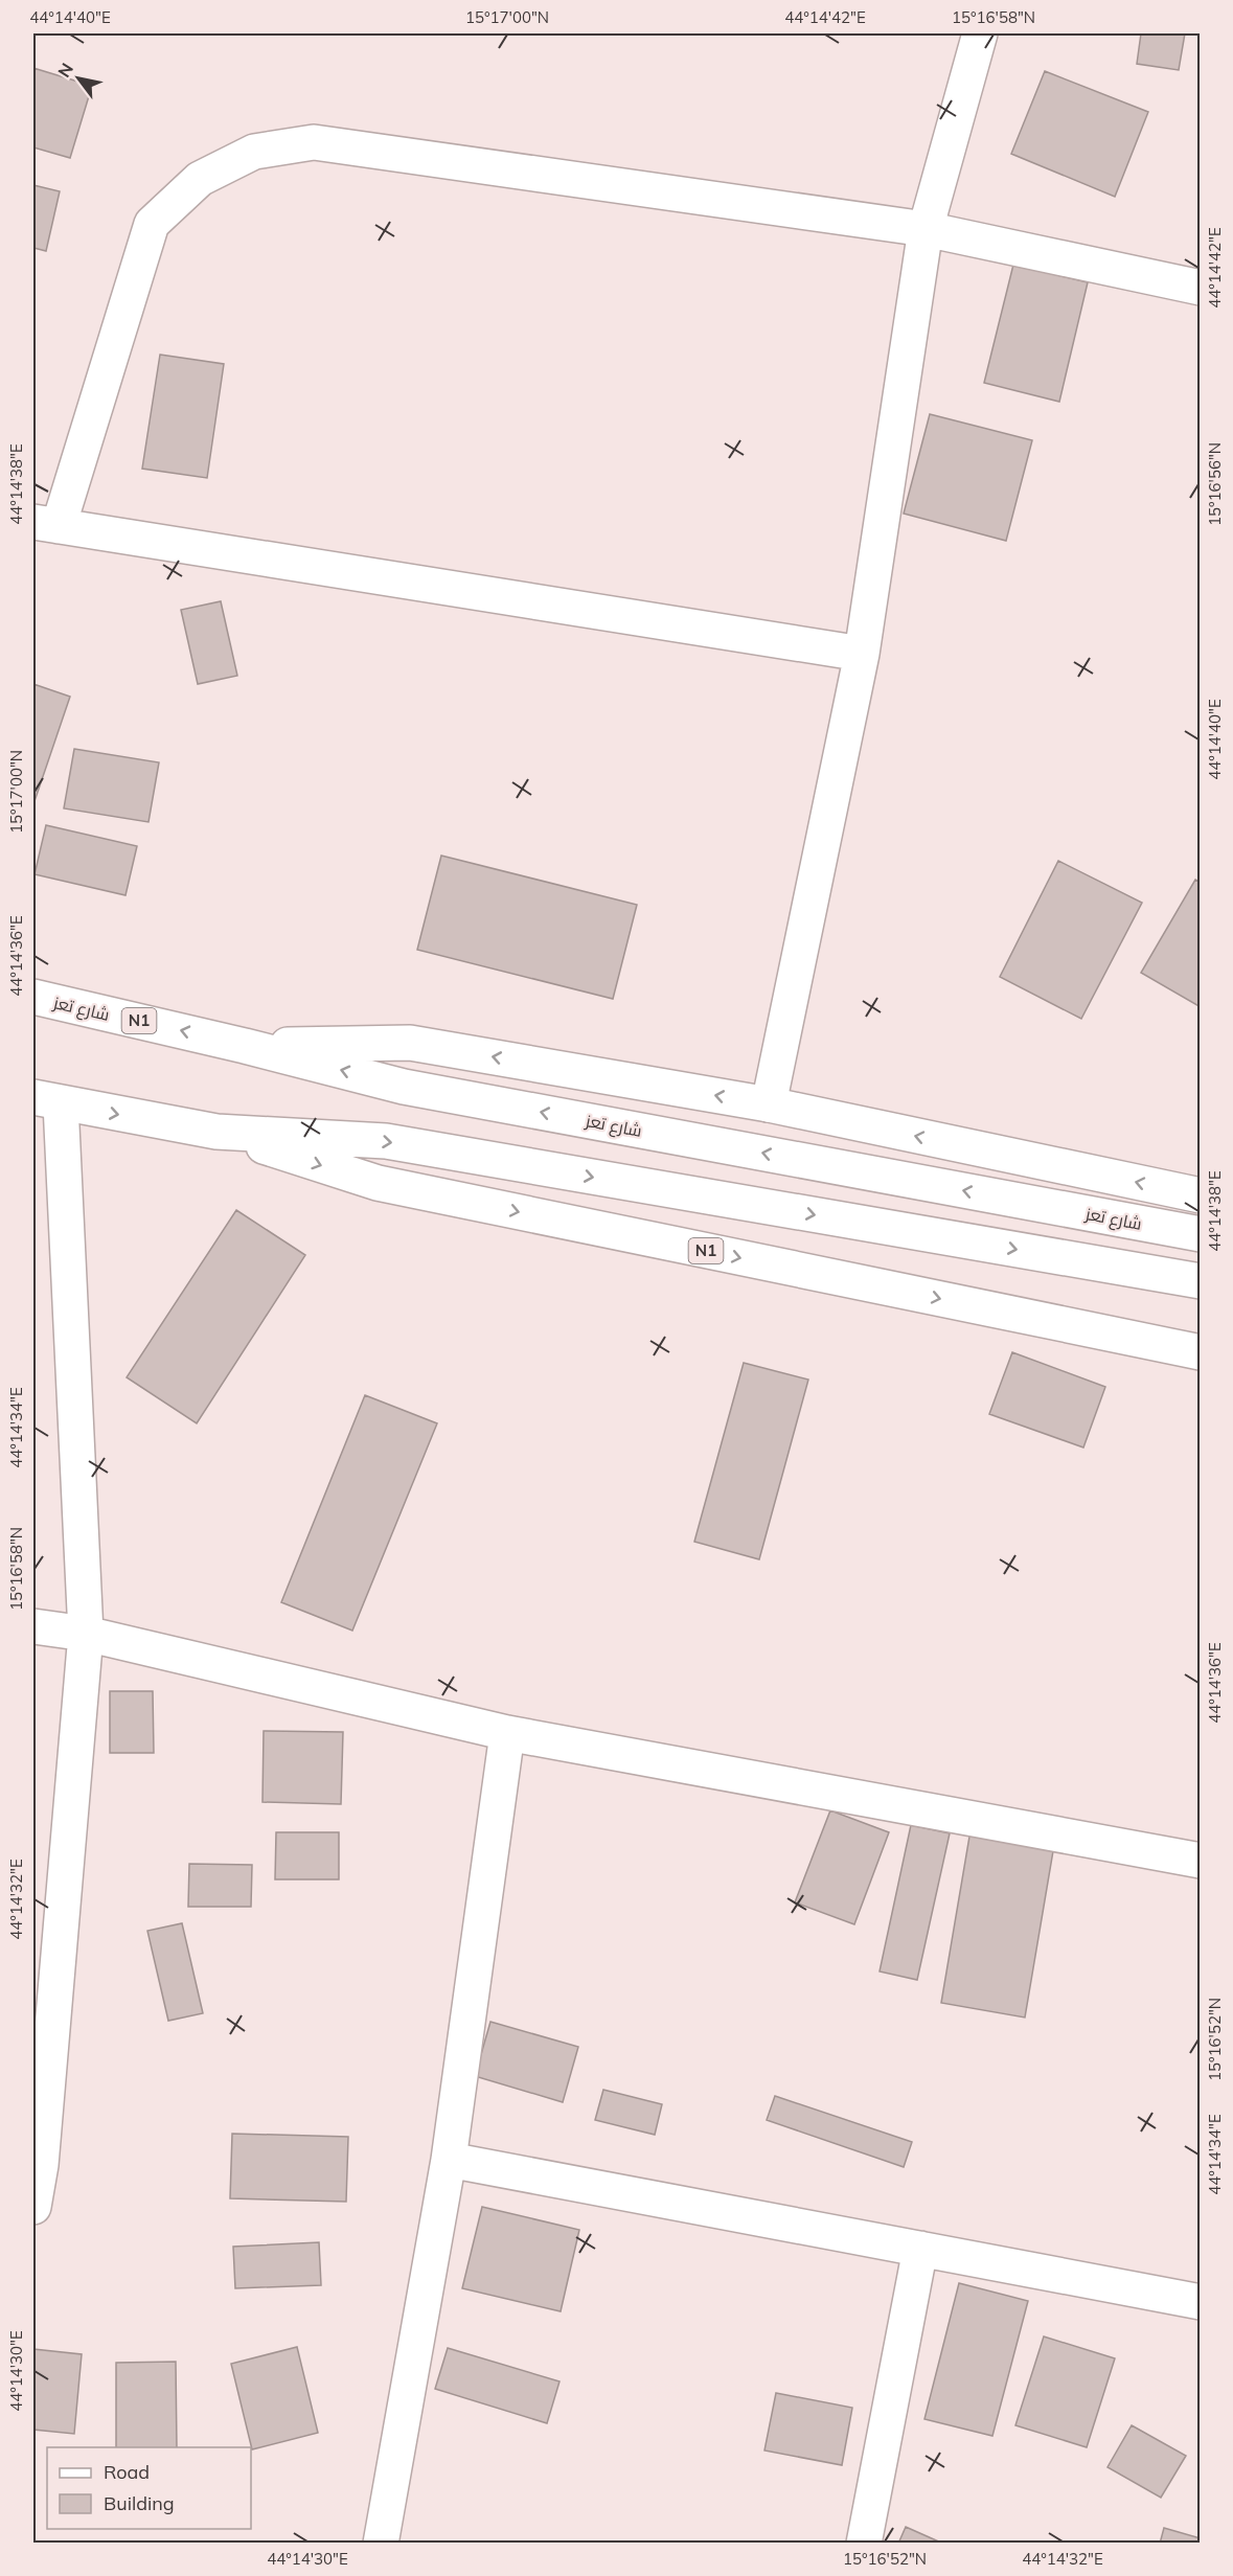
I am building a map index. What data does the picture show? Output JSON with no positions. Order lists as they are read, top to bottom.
{
  "streets": {
    "main road": ["شارع تعز", "N1"]
  },
  "crossings": [
    ["شارع تعز", "N1"]
  ],
  "legend": ["Road", "Building"],
  "north": "top left",
  "coordinates": [
    "44°14'40\"E",
    "15°17'00\"N",
    "44°14'42\"E",
    "15°16'58\"N",
    "44°14'38\"E",
    "15°16'56\"N",
    "44°14'36\"E",
    "44°14'34\"E",
    "44°14'32\"E",
    "15°16'52\"N",
    "44°14'30\"E"
  ]
}
